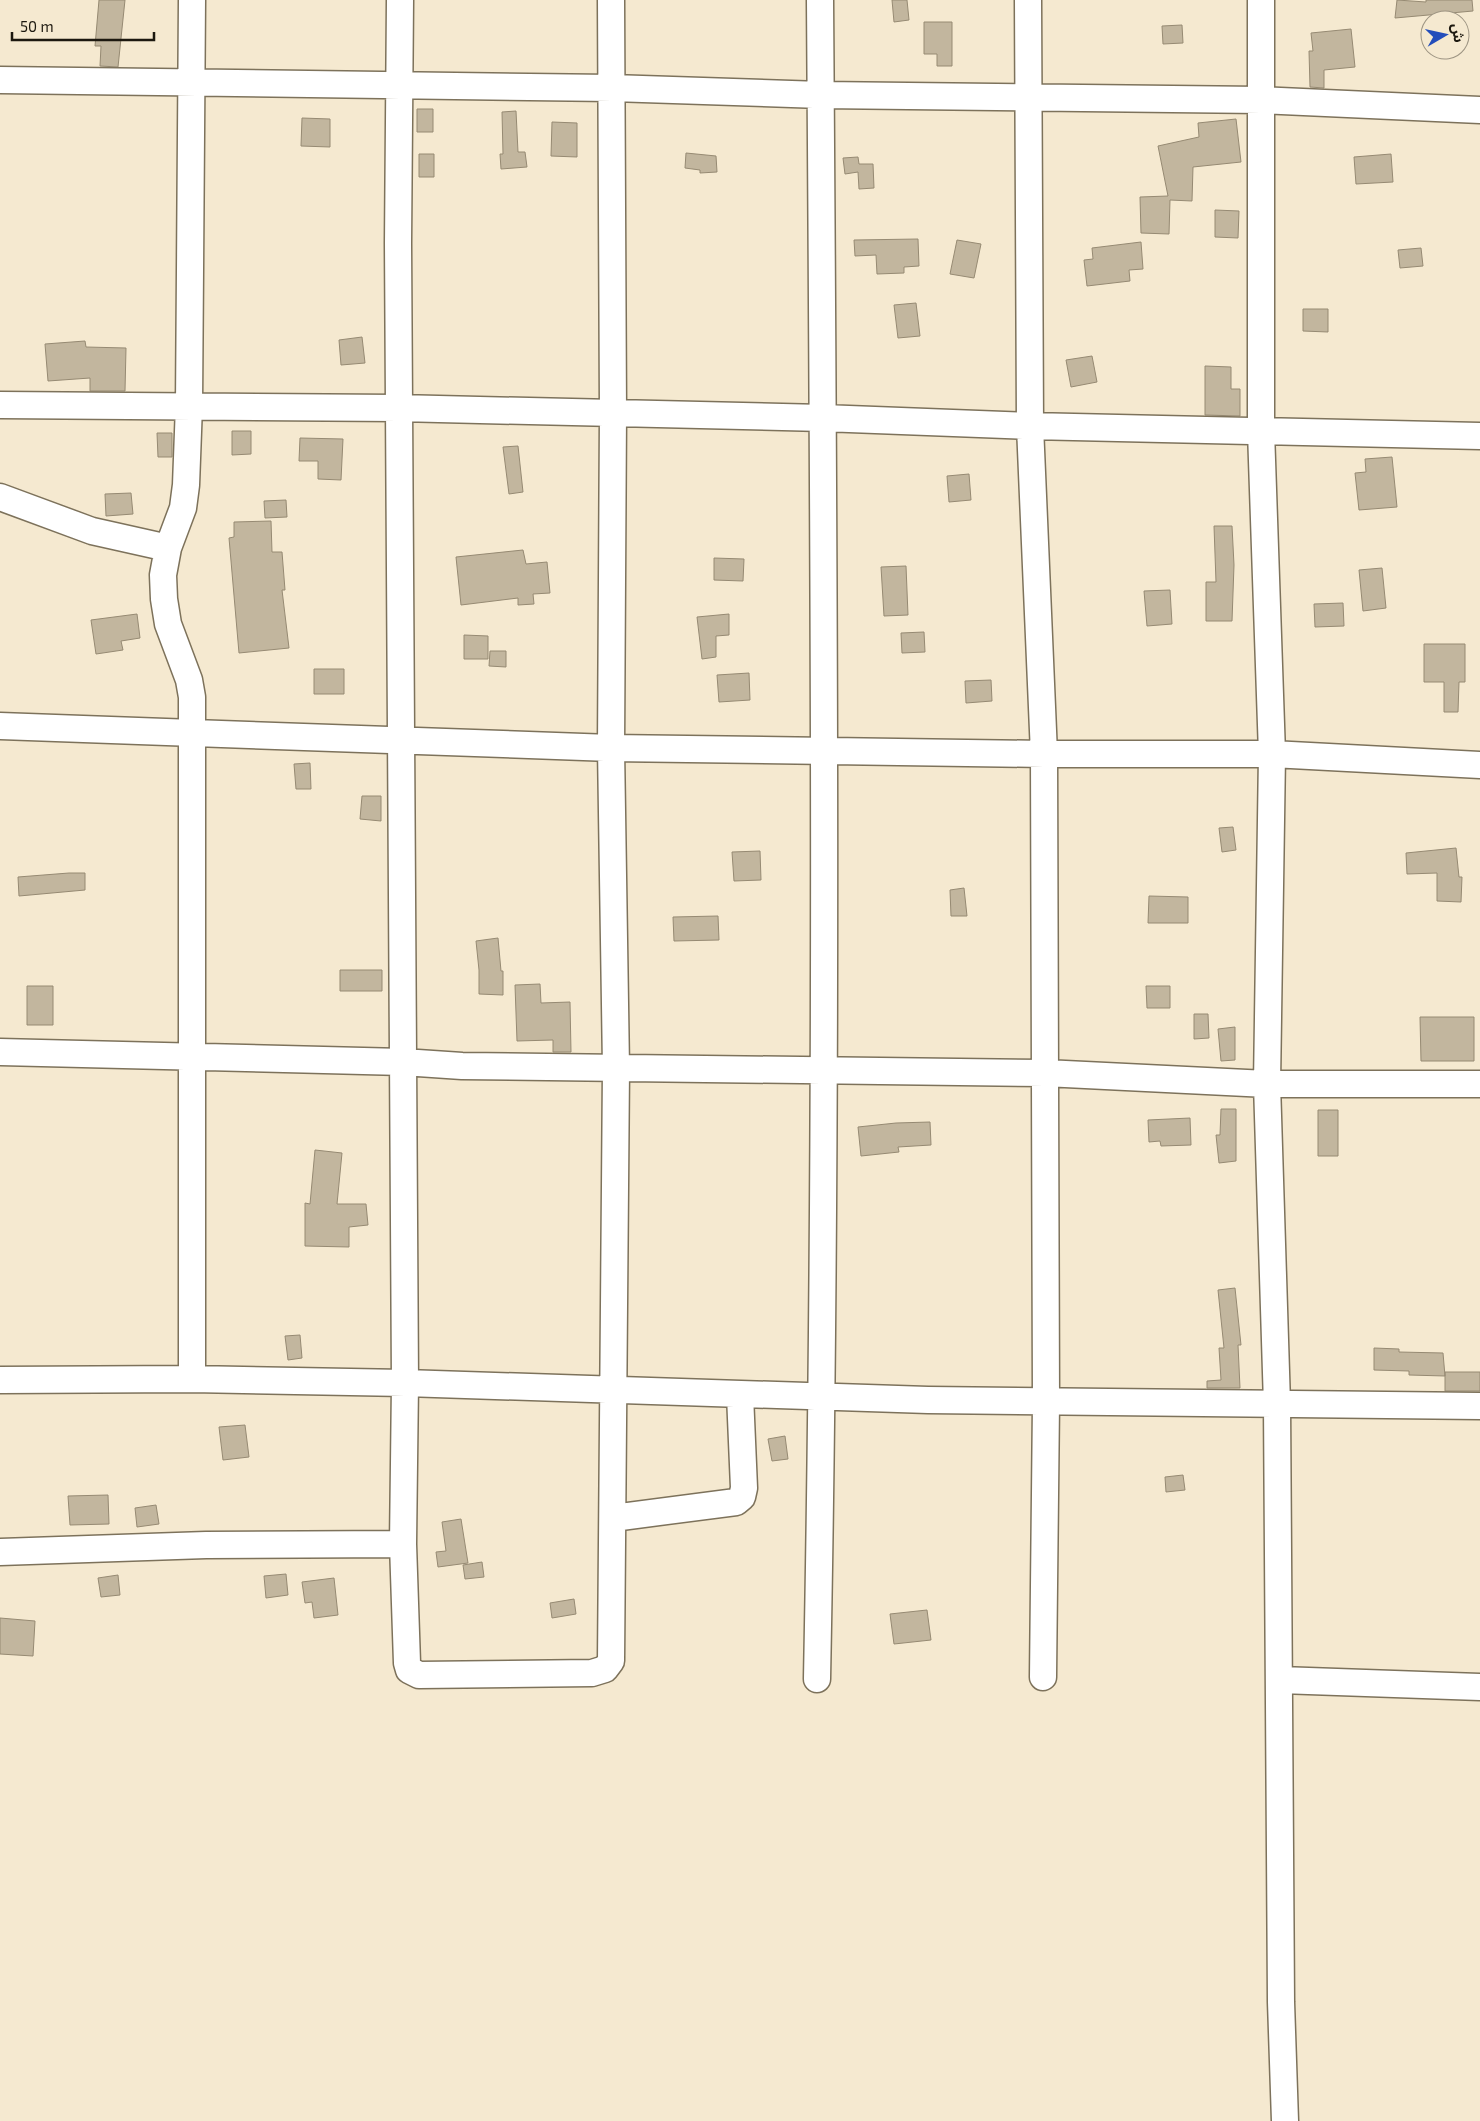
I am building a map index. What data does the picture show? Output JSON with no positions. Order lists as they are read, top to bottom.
{
  "scale_bar": "50 m",
  "north": "right"
}
